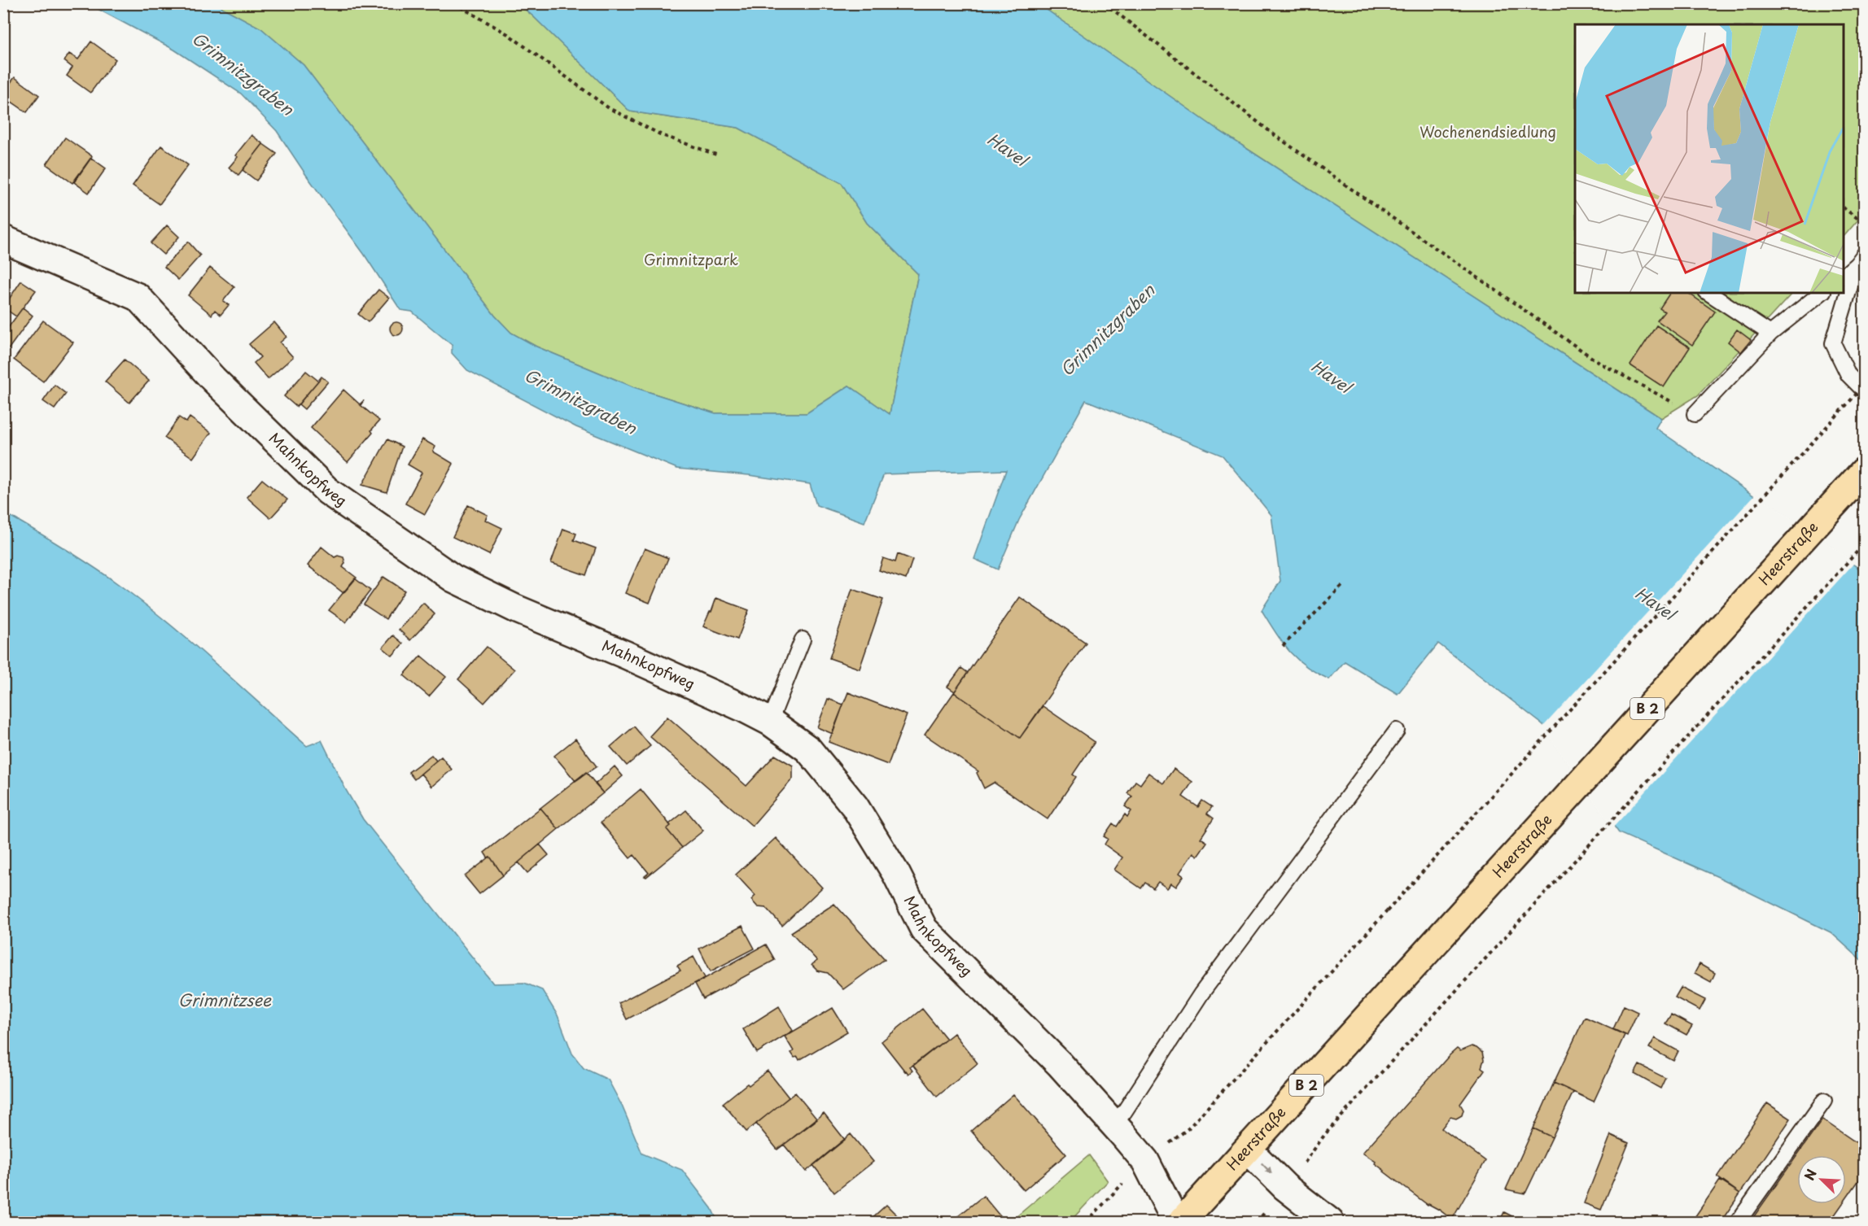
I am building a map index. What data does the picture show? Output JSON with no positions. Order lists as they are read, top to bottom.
{
  "streets": {
    "main road": ["Heerstraße", "B 2"],
    "street": ["Mahnkopfweg"]
  },
  "water": ["Grimnitzgraben", "Havel", "Grimnitzsee"],
  "parks": ["Wochenendsiedlung", "Grimnitzpark"],
  "north": "top left"
}
